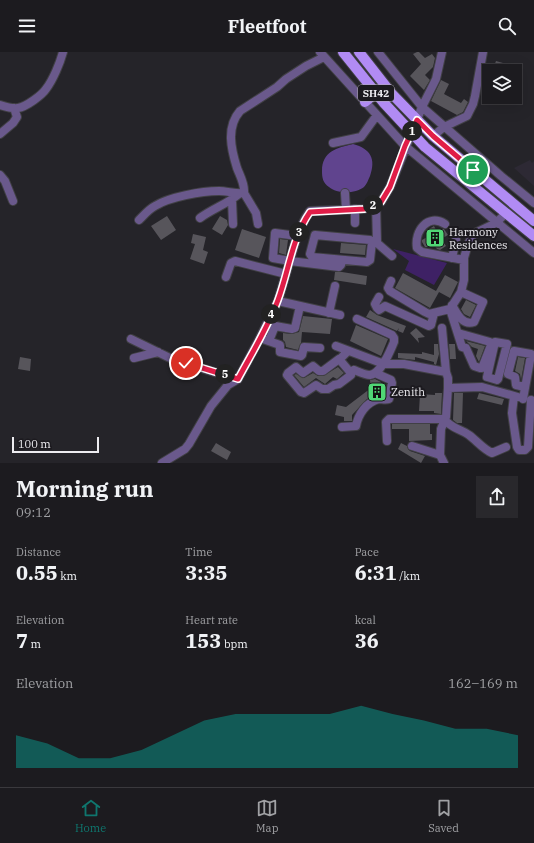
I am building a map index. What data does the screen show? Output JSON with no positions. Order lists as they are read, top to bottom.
{
  "streets": {
    "main road": ["SH42"]
  },
  "places": {
    "building": ["Harmony Residences", "Zenith"]
  },
  "scale_bar": "100 m",
  "page": {
    "header": "Fleetfoot",
    "pins": [
      "1",
      "2",
      "3",
      "4",
      "5"
    ],
    "scale": "100 m",
    "heading": ["Morning run", "09:12"],
    "stats": [
      ["Distance", "0.55 km"],
      ["Time", "3:35"],
      ["Pace", "6:31 /km"],
      ["Elevation", "7 m"],
      ["Heart rate", "153 bpm"],
      ["kcal", "36"]
    ],
    "chart": ["Elevation", "162–169 m"],
    "tabs": ["Home", "Map", "Saved"]
  }
}
